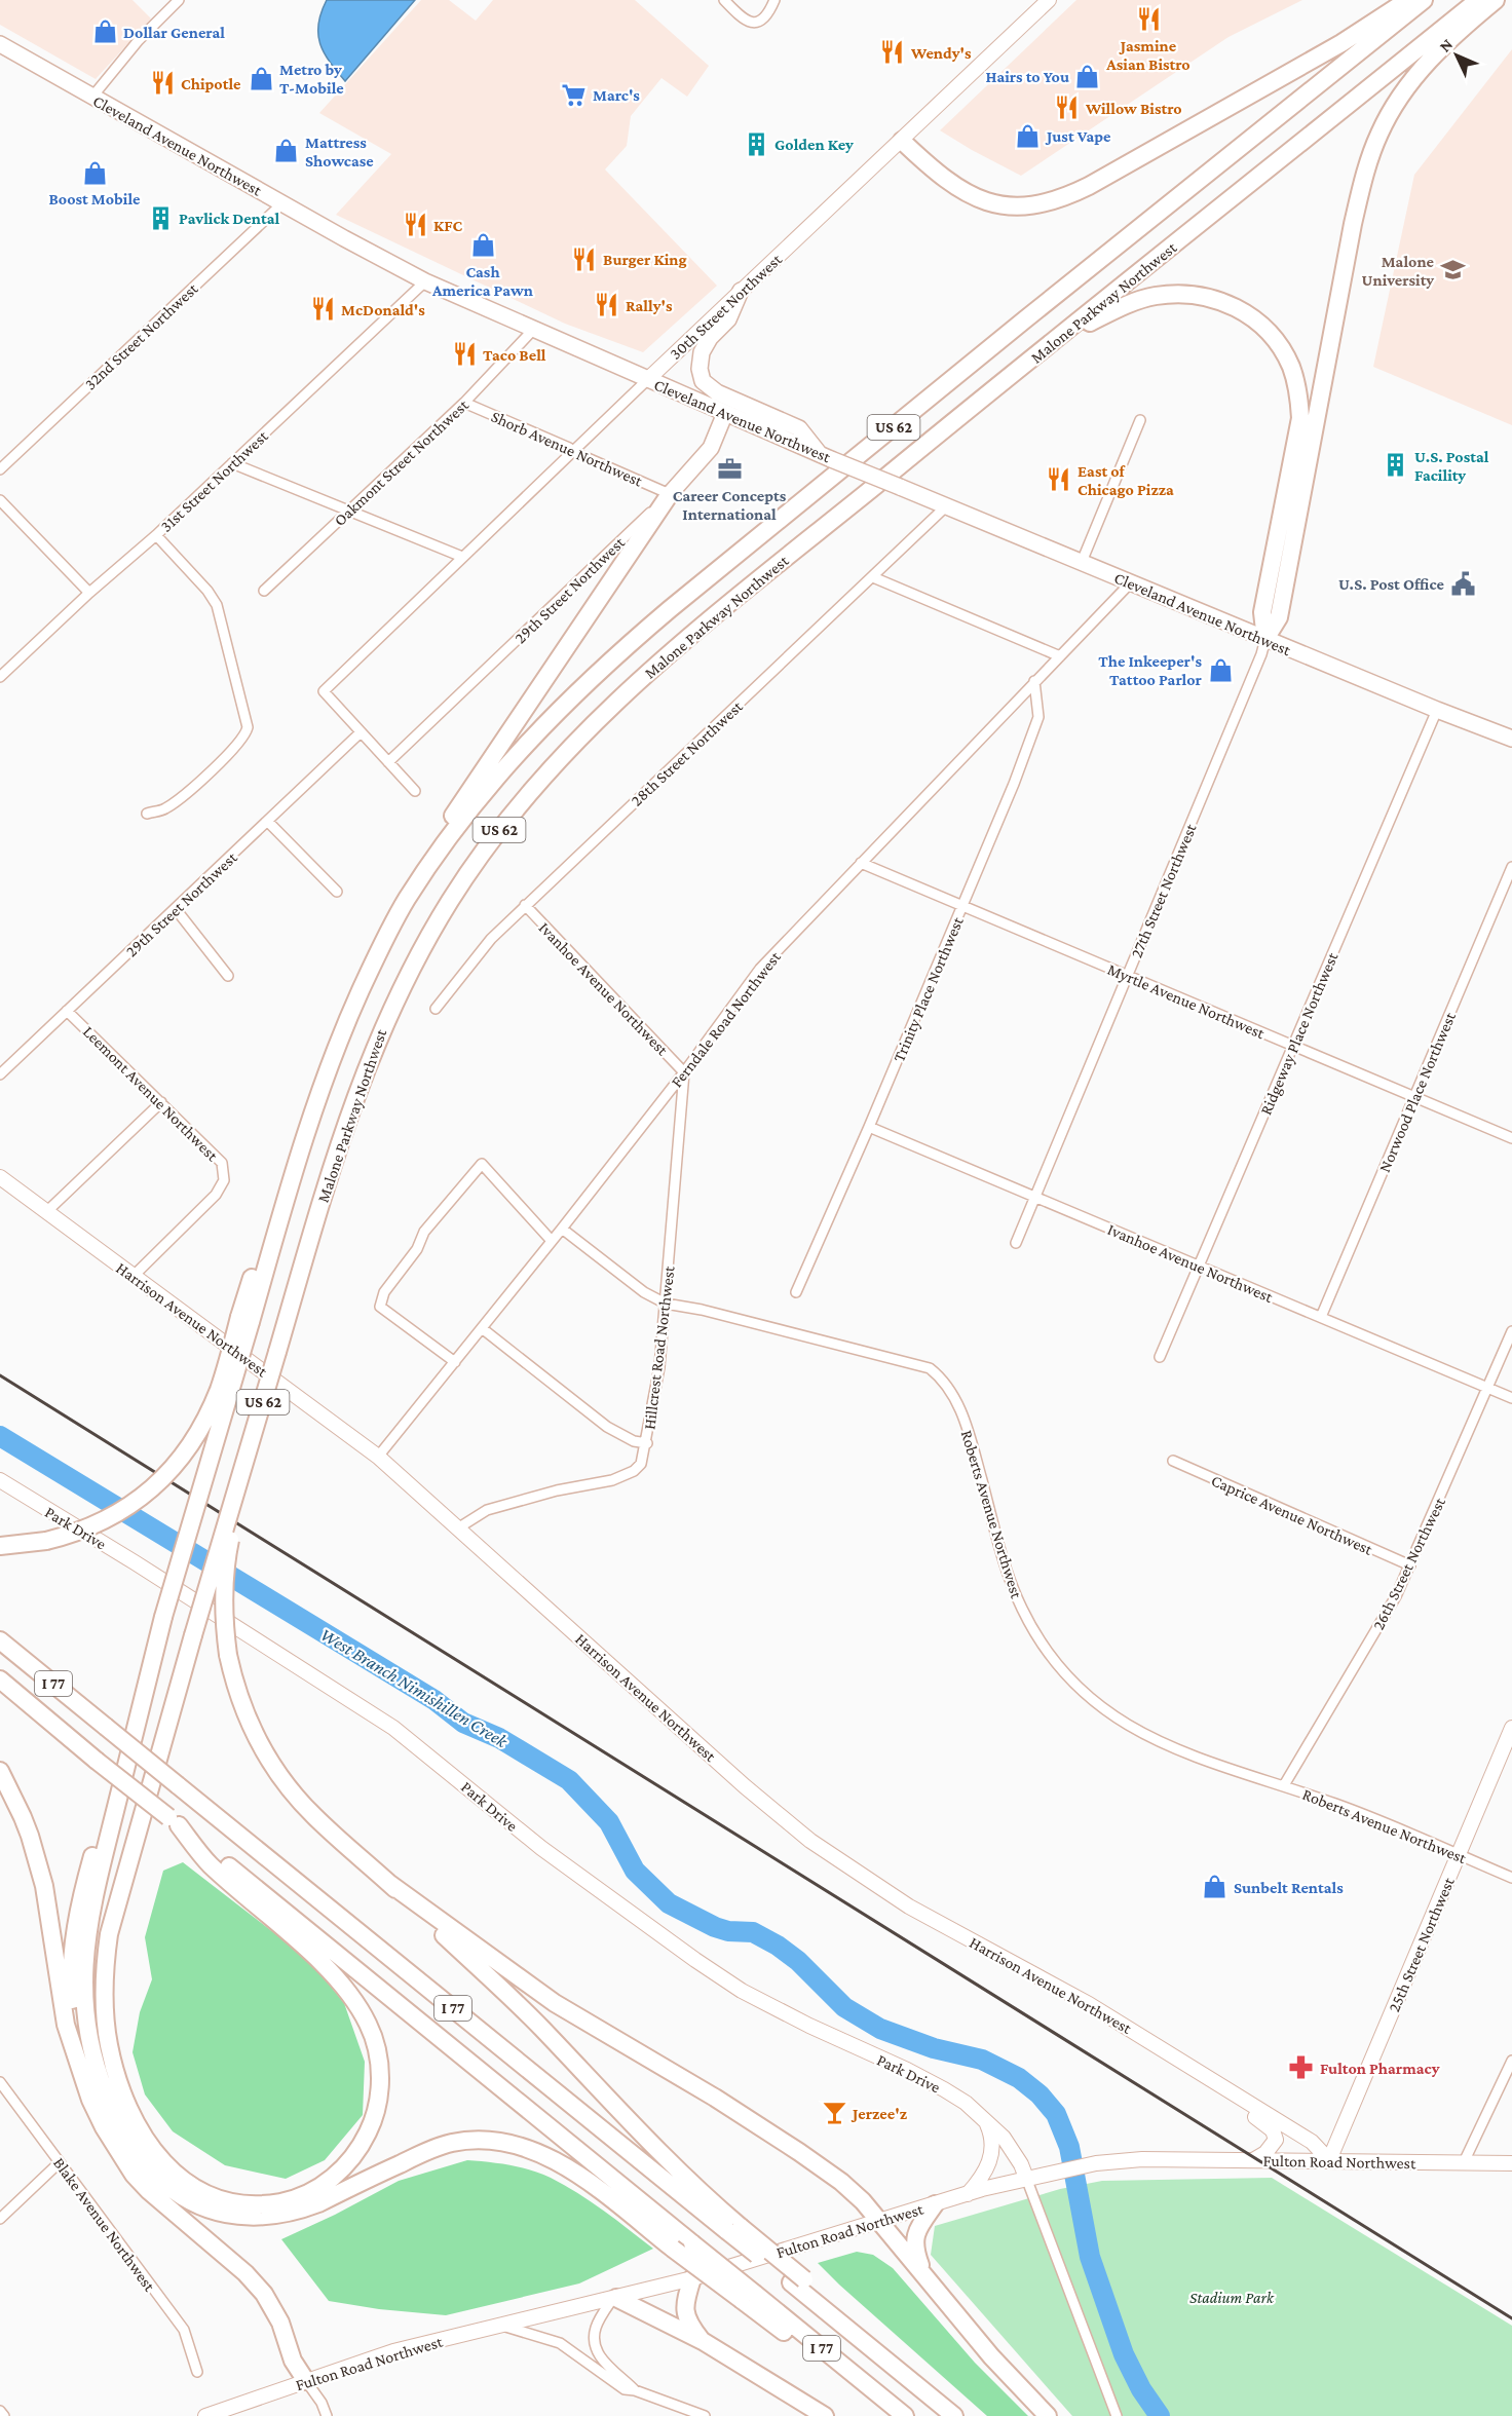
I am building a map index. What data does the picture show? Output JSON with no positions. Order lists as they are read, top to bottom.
{
  "streets": {
    "highway": ["Malone Parkway Northwest", "US 62", "I 77"],
    "main road": [
      "Cleveland Avenue Northwest",
      "30th Street Northwest",
      "Harrison Avenue Northwest",
      "Park Drive",
      "25th Street Northwest",
      "Fulton Road Northwest"
    ],
    "street": [
      "32nd Street Northwest",
      "Shorb Avenue Northwest",
      "Oakmont Street Northwest",
      "31st Street Northwest",
      "29th Street Northwest",
      "28th Street Northwest",
      "27th Street Northwest",
      "Ivanhoe Avenue Northwest",
      "Trinity Place Northwest",
      "Myrtle Avenue Northwest",
      "Ferndale Road Northwest",
      "Ridgeway Place Northwest",
      "Norwood Place Northwest",
      "Leemont Avenue Northwest",
      "Hillcrest Road Northwest",
      "Roberts Avenue Northwest",
      "Caprice Avenue Northwest",
      "26th Street Northwest",
      "Blake Avenue Northwest"
    ]
  },
  "crossings": [
    ["Cleveland Avenue Northwest", "30th Street Northwest"],
    ["Cleveland Avenue Northwest", "32nd Street Northwest"],
    ["Cleveland Avenue Northwest", "Oakmont Street Northwest"],
    ["Cleveland Avenue Northwest", "31st Street Northwest"],
    ["Cleveland Avenue Northwest", "28th Street Northwest"],
    ["Cleveland Avenue Northwest", "27th Street Northwest"],
    ["Cleveland Avenue Northwest", "Ferndale Road Northwest"],
    ["Cleveland Avenue Northwest", "Ridgeway Place Northwest"],
    ["30th Street Northwest", "Shorb Avenue Northwest"],
    ["30th Street Northwest", "29th Street Northwest"],
    ["Shorb Avenue Northwest", "Oakmont Street Northwest"],
    ["Shorb Avenue Northwest", "29th Street Northwest"],
    ["29th Street Northwest", "Leemont Avenue Northwest"],
    ["28th Street Northwest", "Ivanhoe Avenue Northwest"],
    ["27th Street Northwest", "Ivanhoe Avenue Northwest"],
    ["27th Street Northwest", "Myrtle Avenue Northwest"],
    ["Ivanhoe Avenue Northwest", "Trinity Place Northwest"],
    ["Ivanhoe Avenue Northwest", "Ferndale Road Northwest"],
    ["Ivanhoe Avenue Northwest", "Ridgeway Place Northwest"],
    ["Ivanhoe Avenue Northwest", "Norwood Place Northwest"],
    ["Ivanhoe Avenue Northwest", "Hillcrest Road Northwest"],
    ["Ivanhoe Avenue Northwest", "26th Street Northwest"],
    ["Trinity Place Northwest", "Myrtle Avenue Northwest"],
    ["Trinity Place Northwest", "Ferndale Road Northwest"],
    ["Myrtle Avenue Northwest", "Ferndale Road Northwest"],
    ["Myrtle Avenue Northwest", "Ridgeway Place Northwest"],
    ["Myrtle Avenue Northwest", "Norwood Place Northwest"],
    ["Ferndale Road Northwest", "Harrison Avenue Northwest"],
    ["Ferndale Road Northwest", "Hillcrest Road Northwest"],
    ["Ferndale Road Northwest", "Roberts Avenue Northwest"],
    ["Leemont Avenue Northwest", "Harrison Avenue Northwest"],
    ["Harrison Avenue Northwest", "Hillcrest Road Northwest"],
    ["Harrison Avenue Northwest", "25th Street Northwest"],
    ["Harrison Avenue Northwest", "Fulton Road Northwest"],
    ["Hillcrest Road Northwest", "Roberts Avenue Northwest"],
    ["Roberts Avenue Northwest", "26th Street Northwest"],
    ["Roberts Avenue Northwest", "25th Street Northwest"],
    ["Caprice Avenue Northwest", "26th Street Northwest"],
    ["Park Drive", "Fulton Road Northwest"],
    ["25th Street Northwest", "Fulton Road Northwest"]
  ],
  "water": ["West Branch Nimishillen Creek"],
  "parks": ["Stadium Park"],
  "places": {
    "restaurant": [
      "Jasmine Asian Bistro",
      "Wendy's",
      "Chipotle",
      "Willow Bistro",
      "KFC",
      "Burger King",
      "Rally's",
      "McDonald's",
      "Taco Bell",
      "East of Chicago Pizza"
    ],
    "shop": [
      "Dollar General",
      "Hairs to You",
      "Metro by T-Mobile",
      "Just Vape",
      "Mattress Showcase",
      "Boost Mobile",
      "Cash America Pawn",
      "The Inkeeper's Tattoo Parlor",
      "Sunbelt Rentals"
    ],
    "supermarket": ["Marc's"],
    "building": ["Golden Key", "Pavlick Dental", "U.S. Postal Facility"],
    "school or university": ["Malone University"],
    "office": ["Career Concepts International"],
    "public building": ["U.S. Post Office"],
    "pharmacy": ["Fulton Pharmacy"],
    "bar": ["Jerzee'z"]
  },
  "north": "top left"
}
